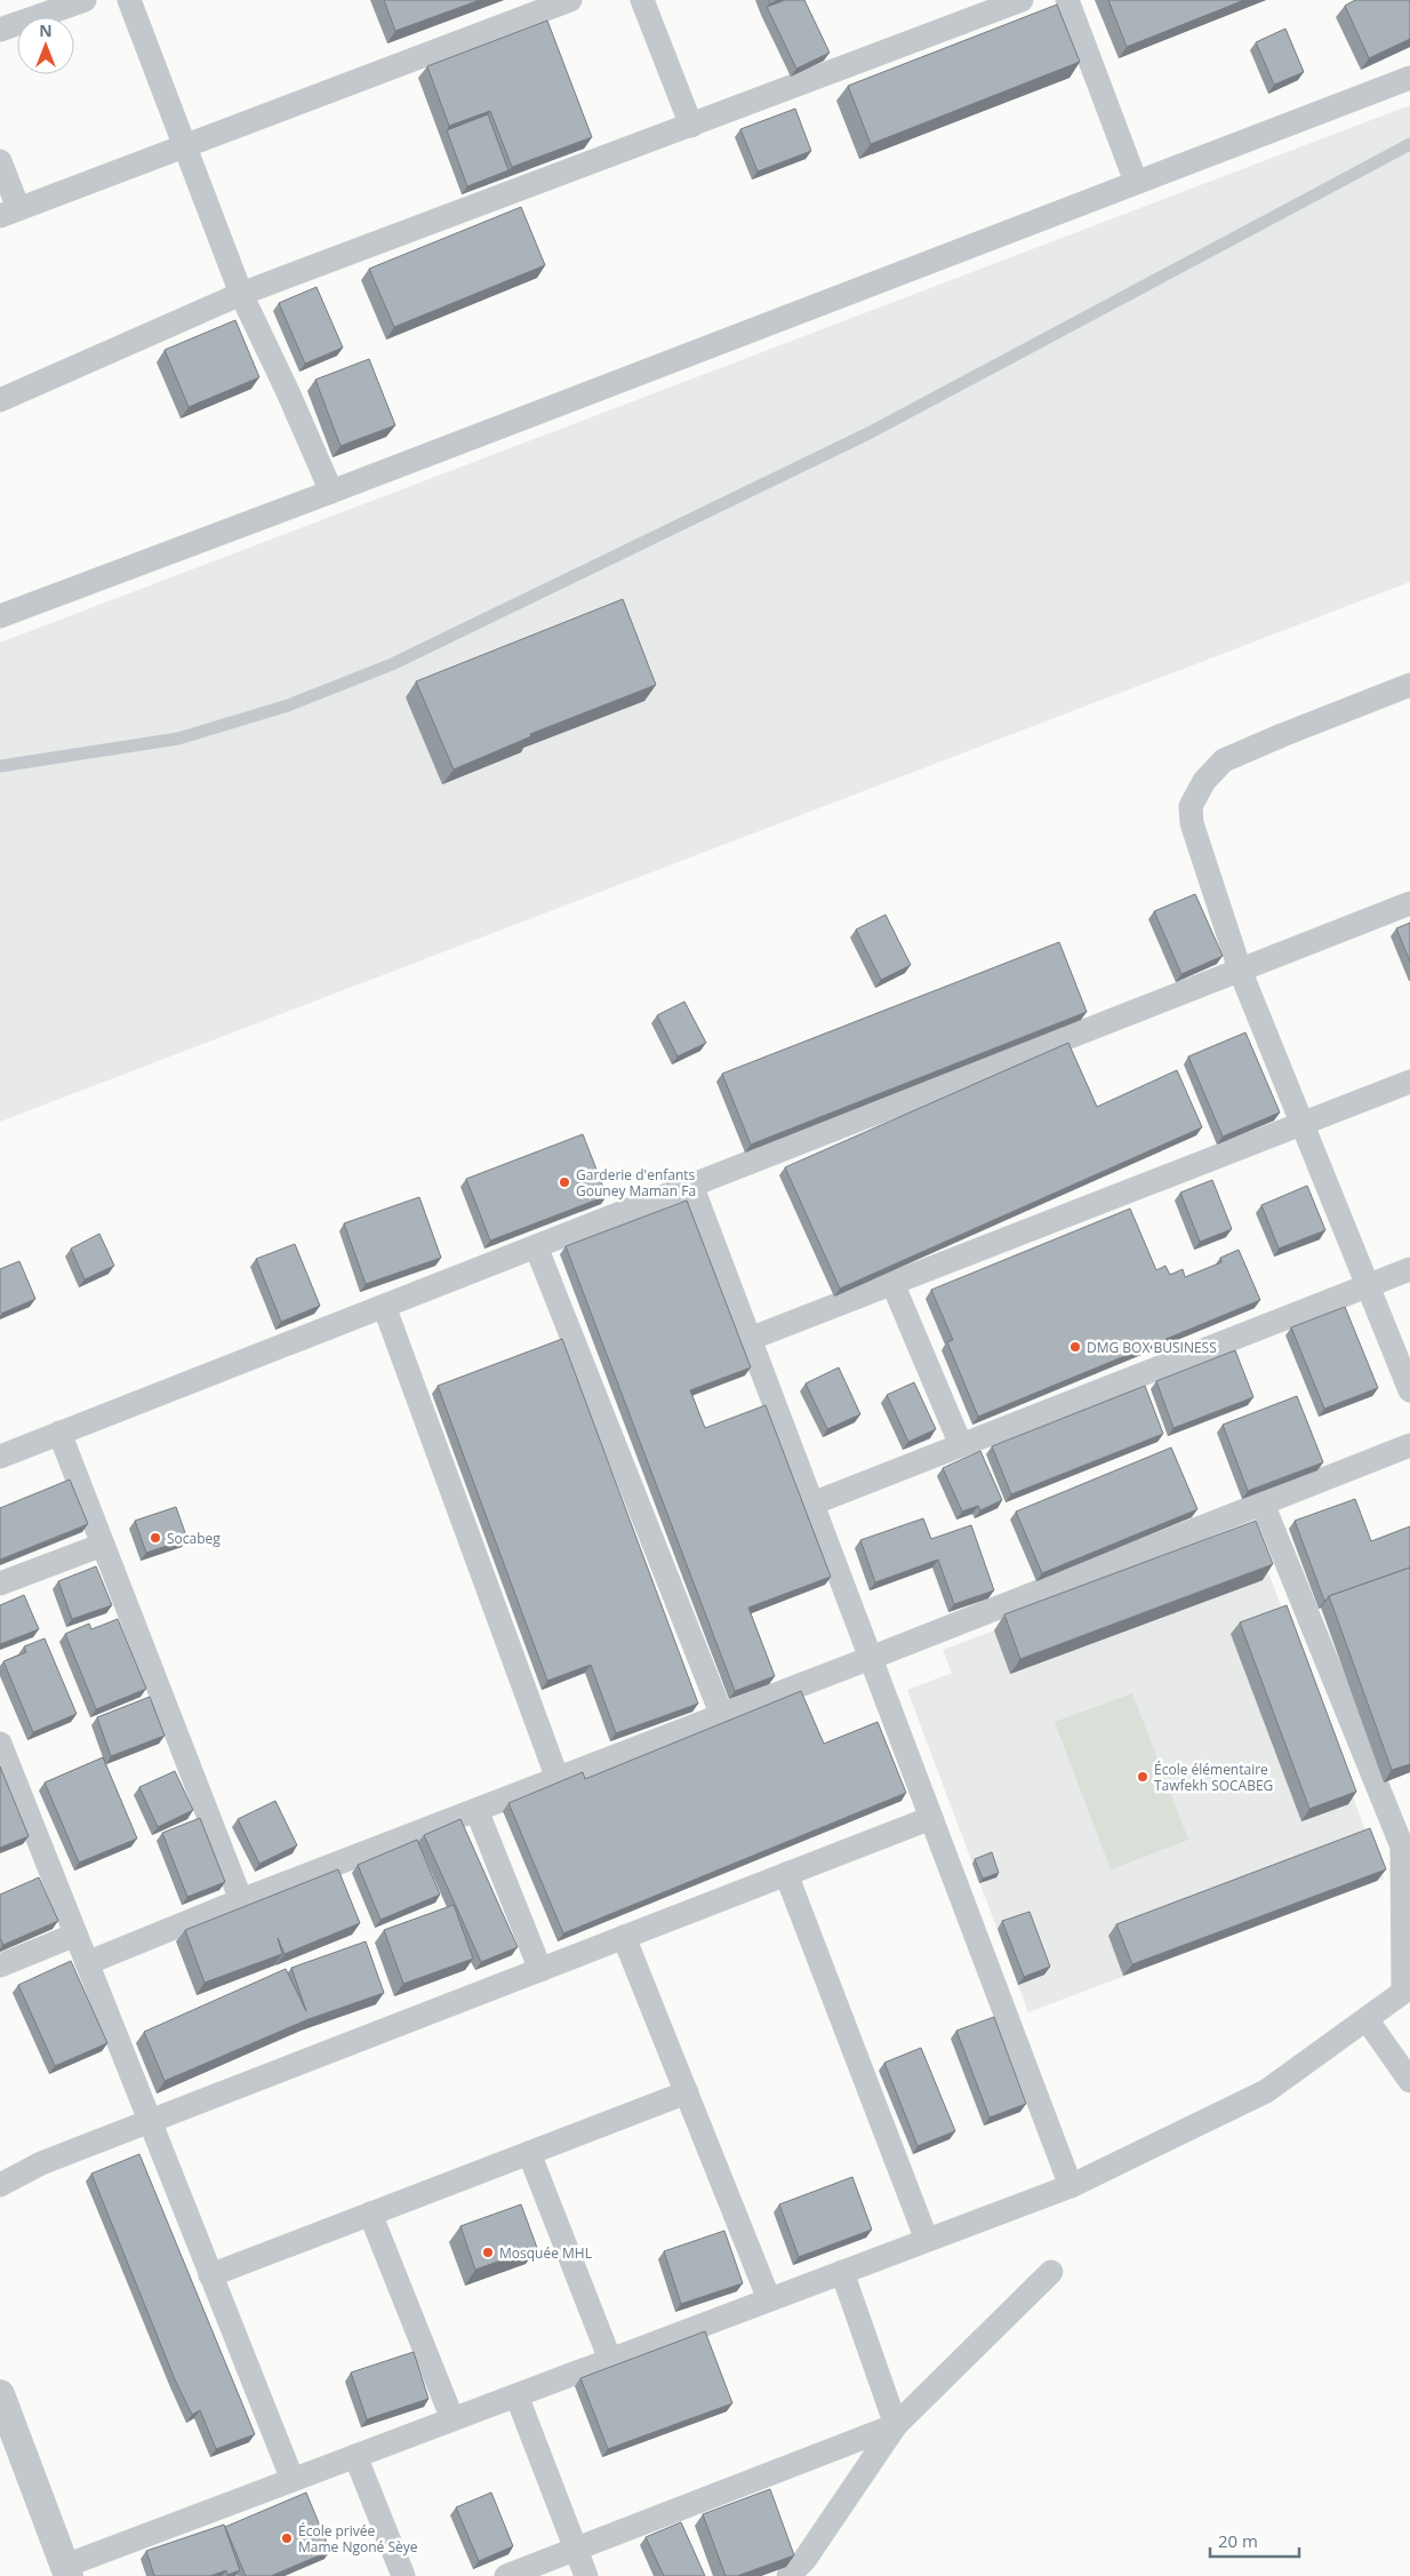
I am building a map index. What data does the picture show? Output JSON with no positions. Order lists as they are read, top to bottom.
{
  "places": [
    "Garderie d'enfants Gouney Maman Fa",
    "DMG BOX BUSINESS",
    "Socabeg",
    "École élémentaire Tawfekh SOCABEG",
    "Mosquée MHL",
    "École privée Mame Ngoné Sèye"
  ],
  "scale_bar": "20 m",
  "north": "top"
}
